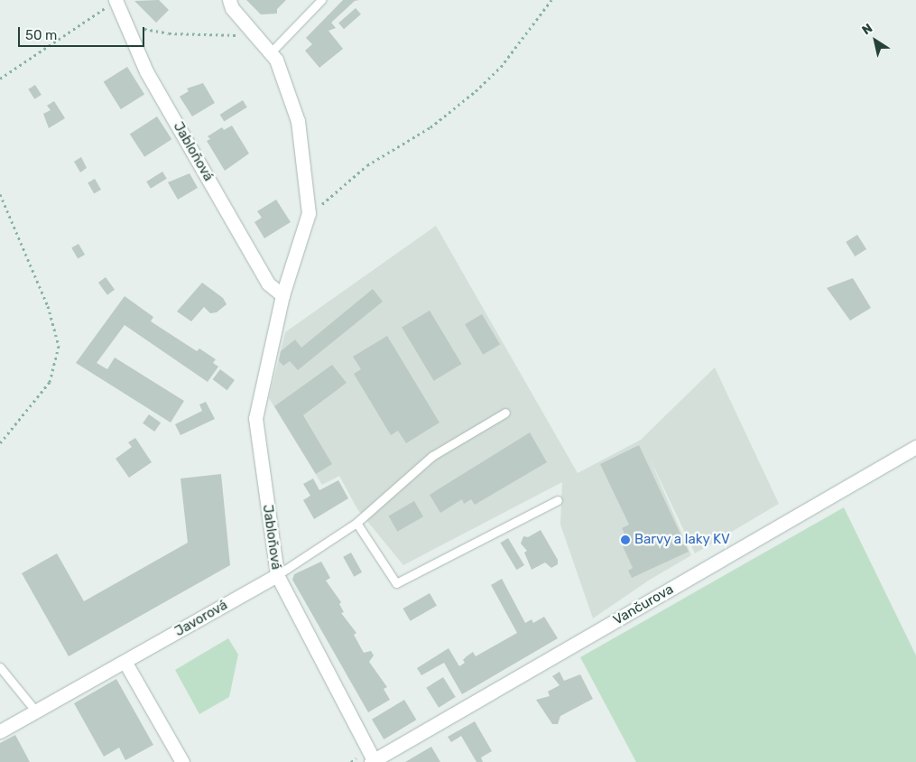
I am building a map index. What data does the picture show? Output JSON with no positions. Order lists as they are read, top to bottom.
{
  "streets": {
    "street": ["Jabloňová", "Vančurova", "Javorová"]
  },
  "crossings": [
    ["Jabloňová", "Vančurova"],
    ["Jabloňová", "Javorová"]
  ],
  "places": ["Barvy a laky KV"],
  "scale_bar": "50 m",
  "north": "top left"
}
